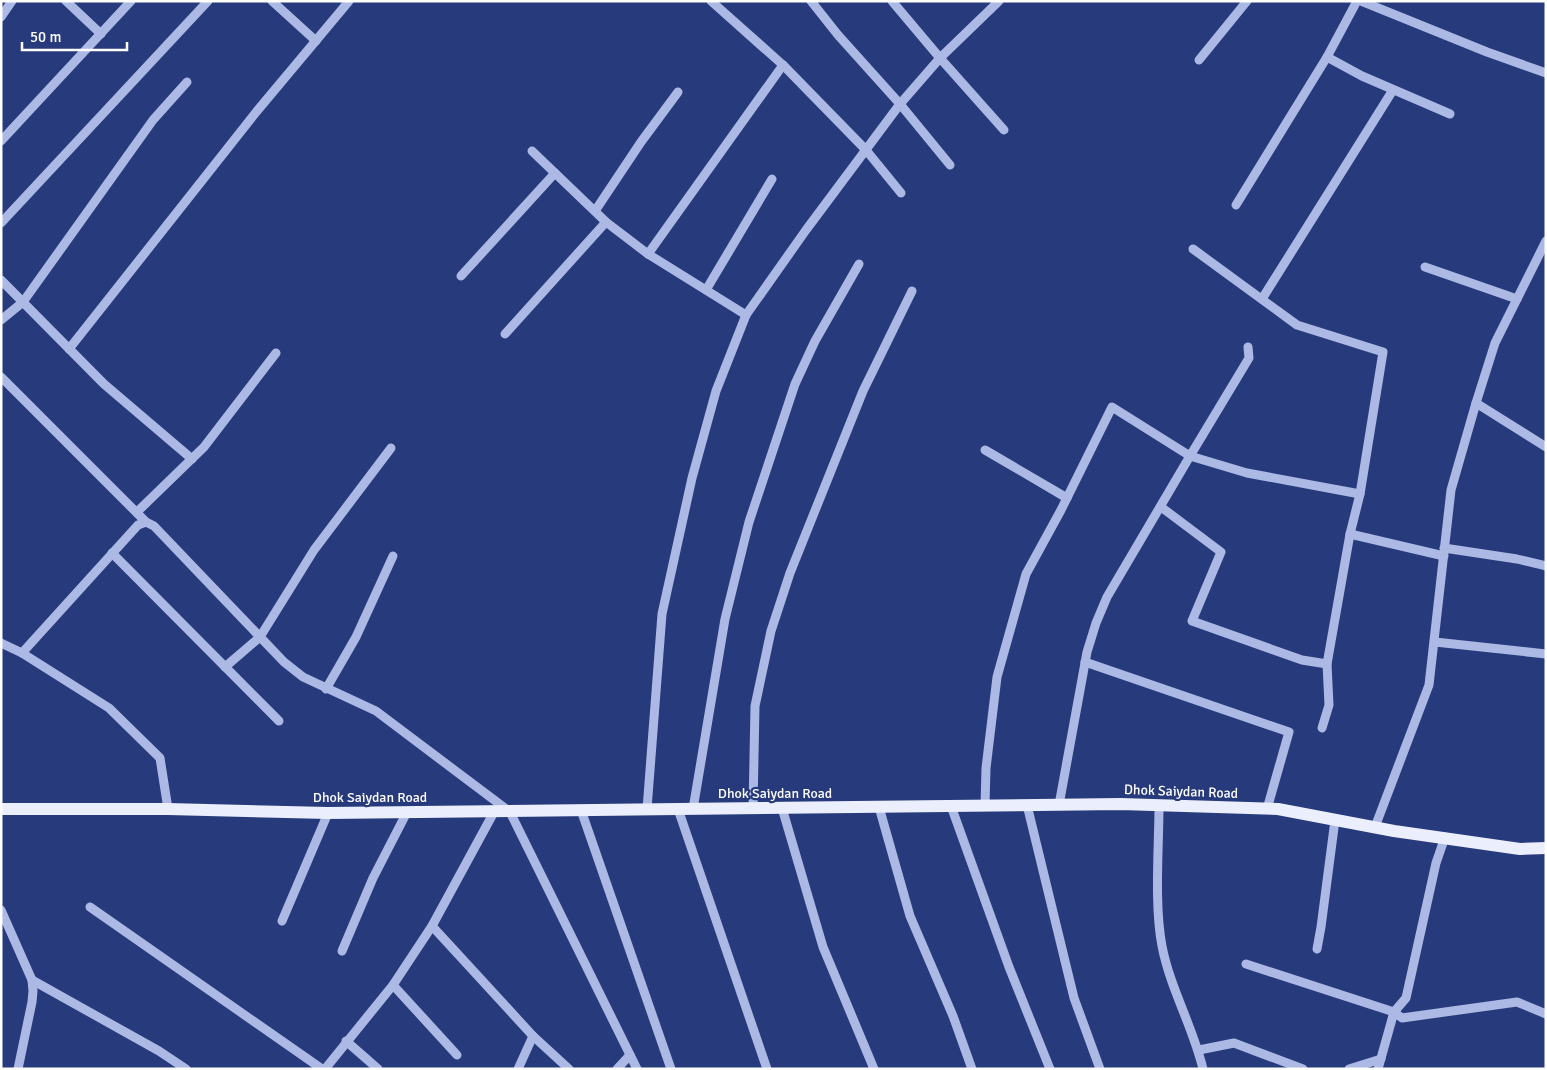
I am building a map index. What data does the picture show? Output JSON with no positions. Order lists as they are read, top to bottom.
{
  "streets": {
    "main road": ["Dhok Saiydan Road"]
  },
  "scale_bar": "50 m"
}
